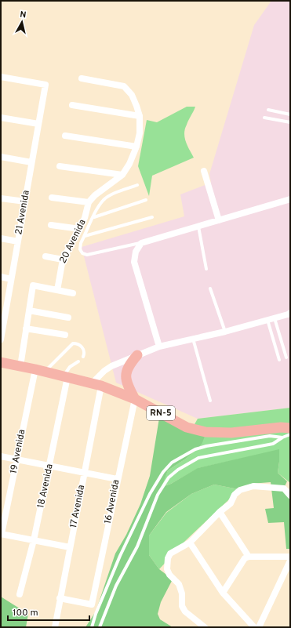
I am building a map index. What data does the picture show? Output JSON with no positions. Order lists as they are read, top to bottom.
{
  "streets": {
    "main road": ["RN-5"],
    "street": [
      "21 Avenida",
      "20 Avenida",
      "19 Avenida",
      "18 Avenida",
      "16 Avenida",
      "17 Avenida"
    ]
  },
  "crossings": [
    ["RN-5", "19 Avenida"],
    ["RN-5", "18 Avenida"],
    ["RN-5", "16 Avenida"],
    ["RN-5", "17 Avenida"],
    ["16 Avenida", "17 Avenida"]
  ],
  "scale_bar": "100 m",
  "north": "top"
}
